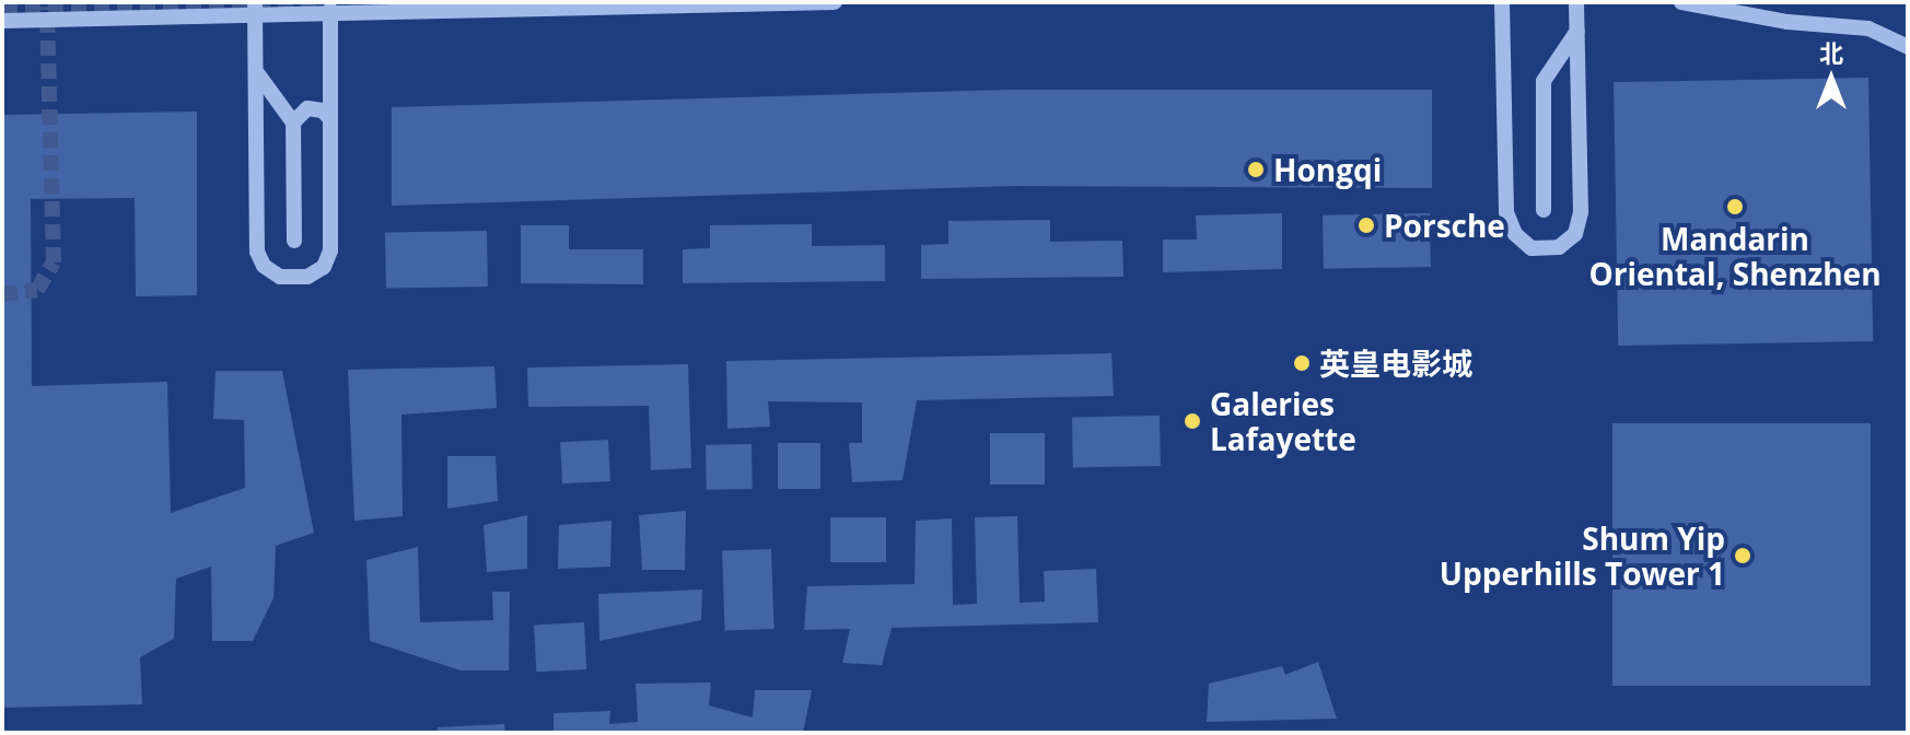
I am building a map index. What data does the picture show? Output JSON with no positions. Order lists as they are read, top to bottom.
{
  "places": [
    "Hongqi",
    "Mandarin Oriental, Shenzhen",
    "Porsche",
    "英皇电影城",
    "Galeries Lafayette",
    "Shum Yip Upperhills Tower 1"
  ],
  "north": "top"
}
